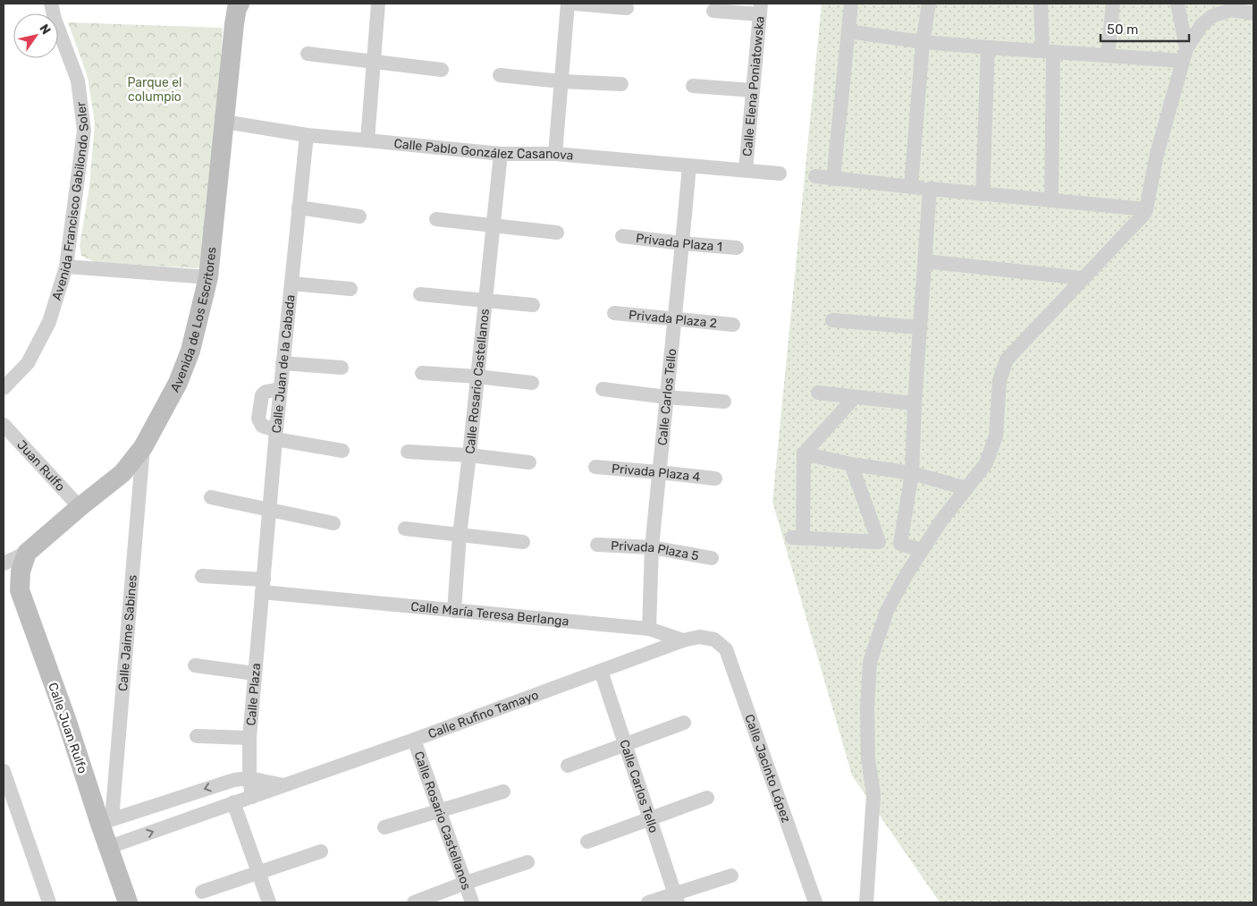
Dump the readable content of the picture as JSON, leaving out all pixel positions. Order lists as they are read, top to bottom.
{
  "streets": {
    "main road": ["Avenida de Los Escritores", "Calle Juan Rulfo"],
    "street": [
      "Calle Elena Poniatowska",
      "Calle Pablo González Casanova",
      "Avenida Francisco Gabilondo Soler",
      "Privada Plaza 1",
      "Privada Plaza 2",
      "Calle Juan de la Cabada",
      "Calle Rosario Castellanos",
      "Calle Carlos Tello",
      "Juan Rulfo",
      "Privada Plaza 4",
      "Privada Plaza 5",
      "Calle María Teresa Berlanga",
      "Calle Jaime Sabines",
      "Calle Plaza",
      "Calle Rufino Tamayo",
      "Calle Jacinto López"
    ]
  },
  "crossings": [
    ["Calle Elena Poniatowska", "Calle Pablo González Casanova"],
    ["Calle Pablo González Casanova", "Avenida de Los Escritores"],
    ["Calle Pablo González Casanova", "Calle Juan de la Cabada"],
    ["Calle Pablo González Casanova", "Calle Rosario Castellanos"],
    ["Calle Pablo González Casanova", "Calle Carlos Tello"],
    ["Privada Plaza 1", "Calle Carlos Tello"],
    ["Privada Plaza 2", "Calle Carlos Tello"],
    ["Avenida de Los Escritores", "Juan Rulfo"],
    ["Avenida de Los Escritores", "Calle Jaime Sabines"],
    ["Avenida de Los Escritores", "Calle Juan Rulfo"],
    ["Calle Juan de la Cabada", "Calle María Teresa Berlanga"],
    ["Calle Juan de la Cabada", "Calle Plaza"],
    ["Calle Rosario Castellanos", "Calle María Teresa Berlanga"],
    ["Calle Rosario Castellanos", "Calle Rufino Tamayo"],
    ["Calle Carlos Tello", "Privada Plaza 4"],
    ["Calle Carlos Tello", "Privada Plaza 5"],
    ["Calle Carlos Tello", "Calle María Teresa Berlanga"],
    ["Calle Carlos Tello", "Calle Rufino Tamayo"],
    ["Calle María Teresa Berlanga", "Calle Plaza"],
    ["Calle María Teresa Berlanga", "Calle Rufino Tamayo"],
    ["Calle María Teresa Berlanga", "Calle Jacinto López"],
    ["Calle Jaime Sabines", "Calle Juan Rulfo"],
    ["Calle Plaza", "Calle Rufino Tamayo"],
    ["Calle Rufino Tamayo", "Calle Juan Rulfo"]
  ],
  "parks": ["Parque el columpio"],
  "scale_bar": "50 m",
  "north": "top right"
}
